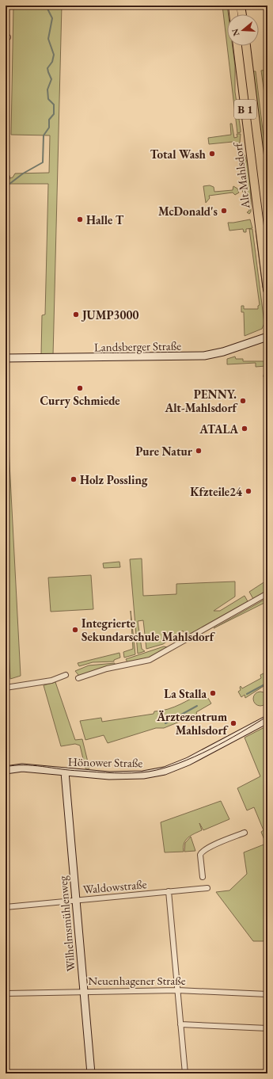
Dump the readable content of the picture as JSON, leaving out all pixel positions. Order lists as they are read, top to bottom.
{
  "streets": {
    "main road": ["B 1", "Alt-Mahlsdorf"],
    "street": [
      "Landsberger Straße",
      "Hönower Straße",
      "Waldowstraße",
      "Wilhelmsmühlenweg",
      "Neuenhagener Straße"
    ]
  },
  "crossings": [
    ["Hönower Straße", "Wilhelmsmühlenweg"],
    ["Waldowstraße", "Wilhelmsmühlenweg"],
    ["Wilhelmsmühlenweg", "Neuenhagener Straße"]
  ],
  "places": [
    "Total Wash",
    "McDonald's",
    "Halle T",
    "JUMP3000",
    "Curry Schmiede",
    "PENNY. Alt-Mahlsdorf",
    "ATALA",
    "Pure Natur",
    "Holz Possling",
    "Kfzteile24",
    "Integrierte Sekundarschule Mahlsdorf",
    "La Stalla",
    "Ärztezentrum Mahlsdorf"
  ],
  "north": "left"
}
